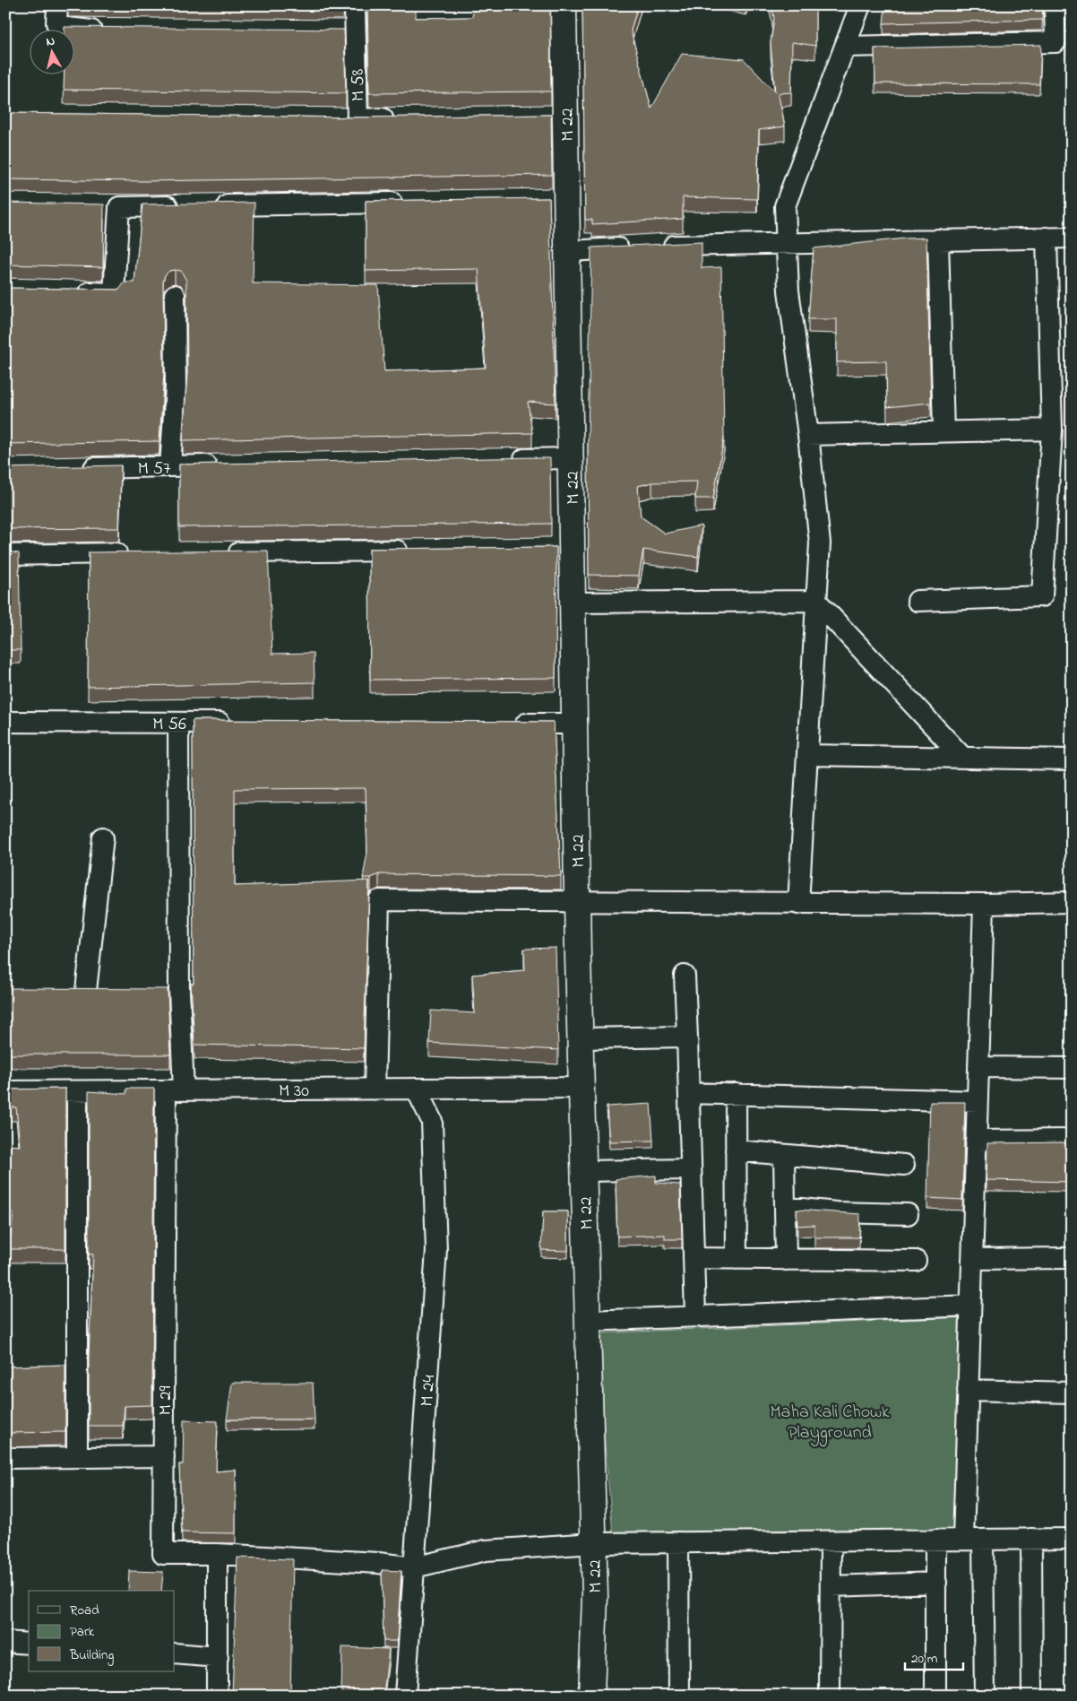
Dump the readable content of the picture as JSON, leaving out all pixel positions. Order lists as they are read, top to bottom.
{
  "streets": {
    "street": [
      "M 58",
      "M 22",
      "M 57",
      "M 56",
      "M 30",
      "M 24",
      "M 29"
    ]
  },
  "crossings": [
    ["M 22", "M 30"],
    ["M 56", "M 29"],
    ["M 30", "M 24"],
    ["M 30", "M 29"]
  ],
  "parks": ["Maha Kali Chowk Playground"],
  "legend": ["Road", "Park", "Building"],
  "scale_bar": "20 m",
  "north": "top"
}
